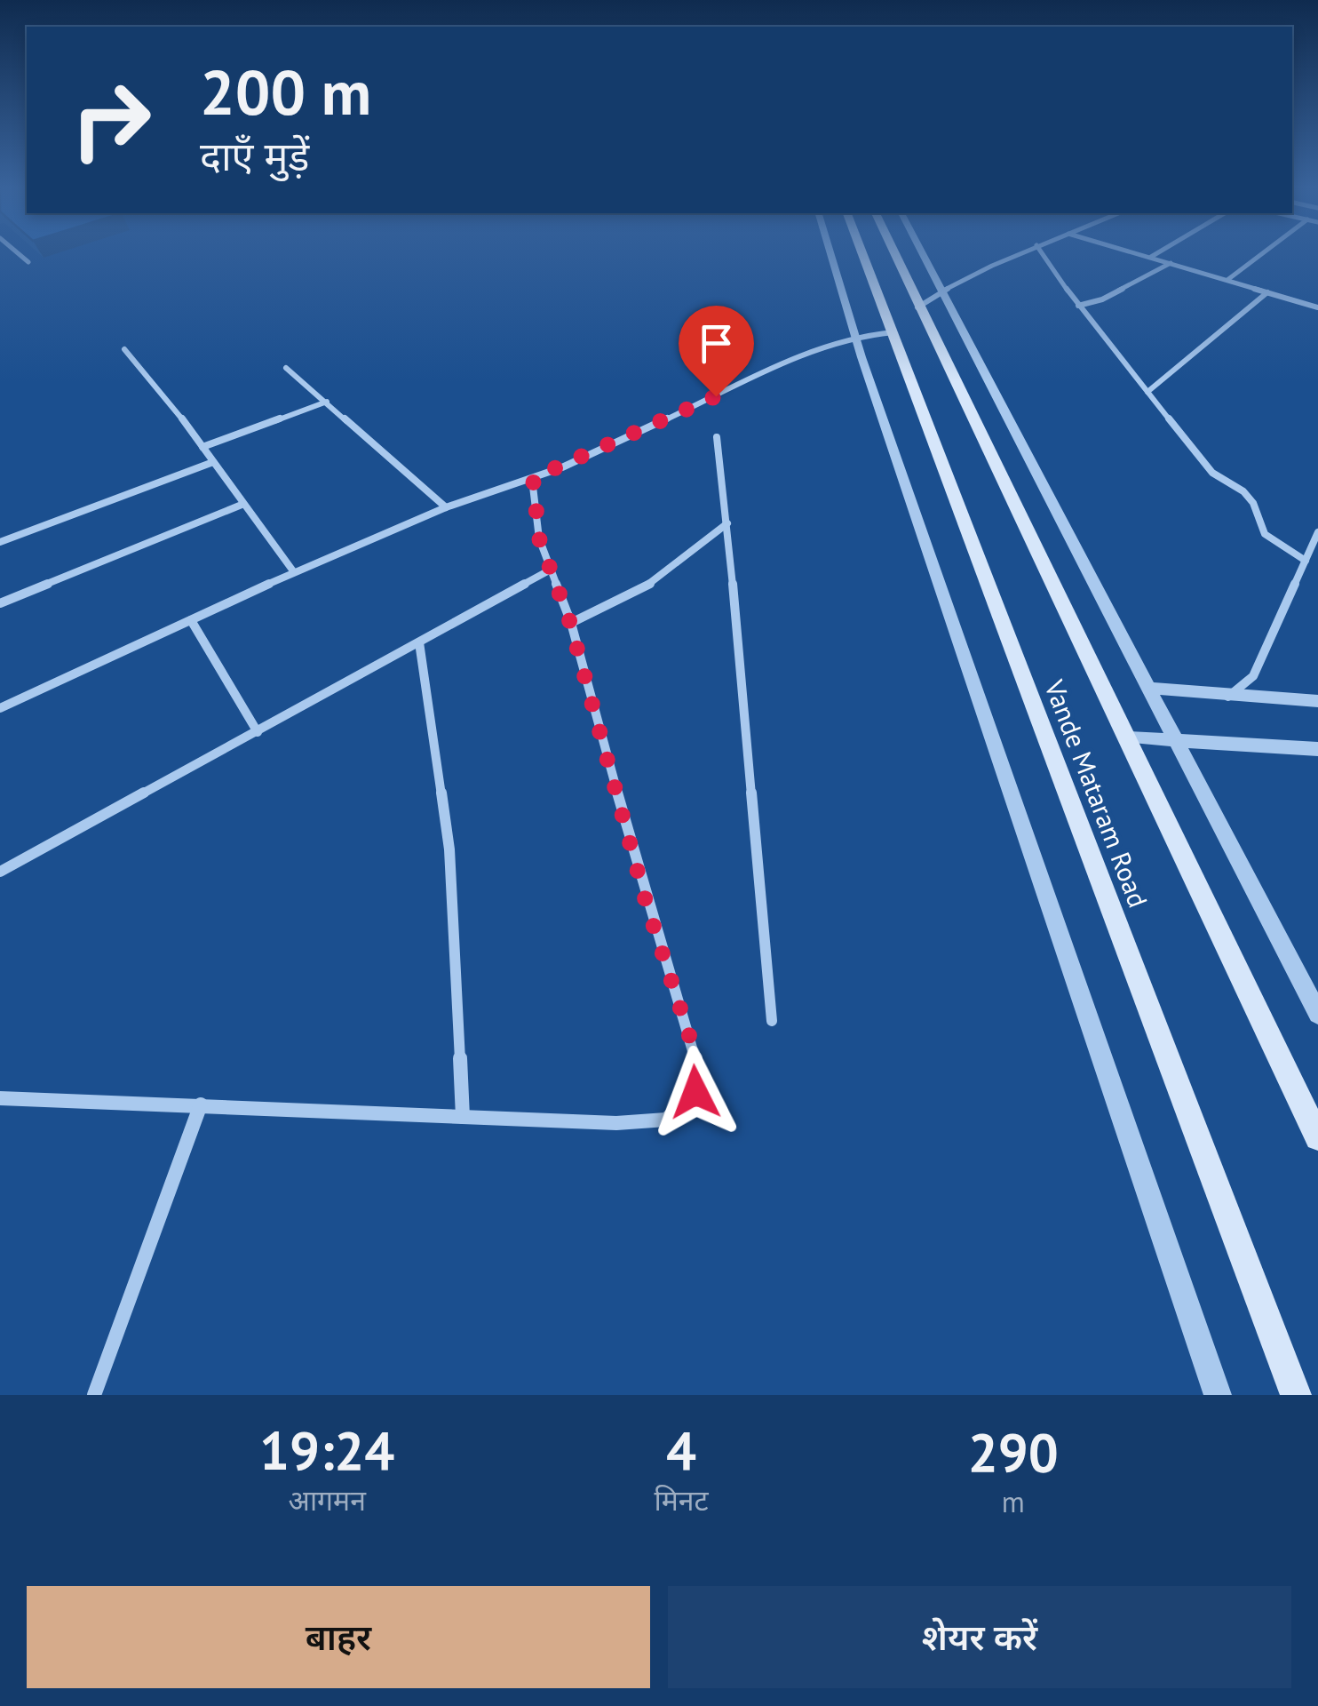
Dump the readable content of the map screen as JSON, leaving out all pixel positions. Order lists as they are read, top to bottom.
{
  "streets": {
    "main road": ["Vande Mataram Road"]
  },
  "page": {
    "turn": ["200 m", "दाएँ मुड़ें"],
    "eta": [
      "19:24",
      "आगमन",
      "4",
      "मिनट",
      "290",
      "m"
    ],
    "buttons": ["बाहर", "शेयर करें"]
  }
}
